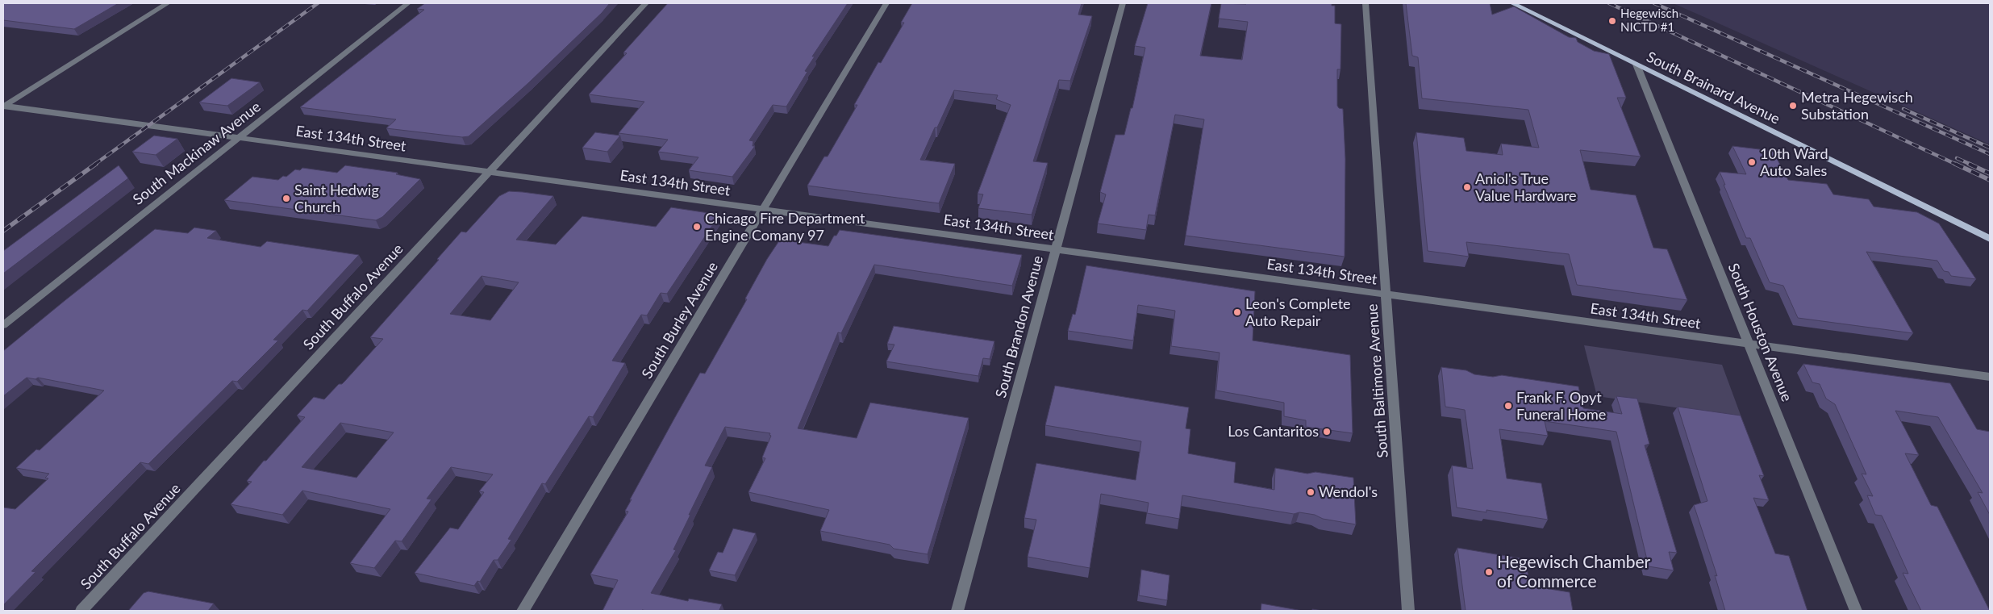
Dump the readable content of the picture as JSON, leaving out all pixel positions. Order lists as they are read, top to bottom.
{
  "streets": {
    "main road": ["South Brainard Avenue"],
    "street": [
      "East 134th Street",
      "South Mackinaw Avenue",
      "South Buffalo Avenue",
      "South Burley Avenue",
      "South Brandon Avenue",
      "South Houston Avenue",
      "South Baltimore Avenue"
    ]
  },
  "crossings": [
    ["South Brainard Avenue", "South Houston Avenue"],
    ["East 134th Street", "South Mackinaw Avenue"],
    ["East 134th Street", "South Buffalo Avenue"],
    ["East 134th Street", "South Burley Avenue"],
    ["East 134th Street", "South Brandon Avenue"],
    ["East 134th Street", "South Houston Avenue"],
    ["East 134th Street", "South Baltimore Avenue"]
  ],
  "places": [
    "Hegewisch NICTD #1",
    "Metra Hegewisch Substation",
    "10th Ward Auto Sales",
    "Aniol's True Value Hardware",
    "Saint Hedwig Church",
    "Chicago Fire Department Engine Comany 97",
    "Leon's Complete Auto Repair",
    "Frank F. Opyt Funeral Home",
    "Los Cantaritos",
    "Wendol's",
    "Hegewisch Chamber of Commerce"
  ]
}
